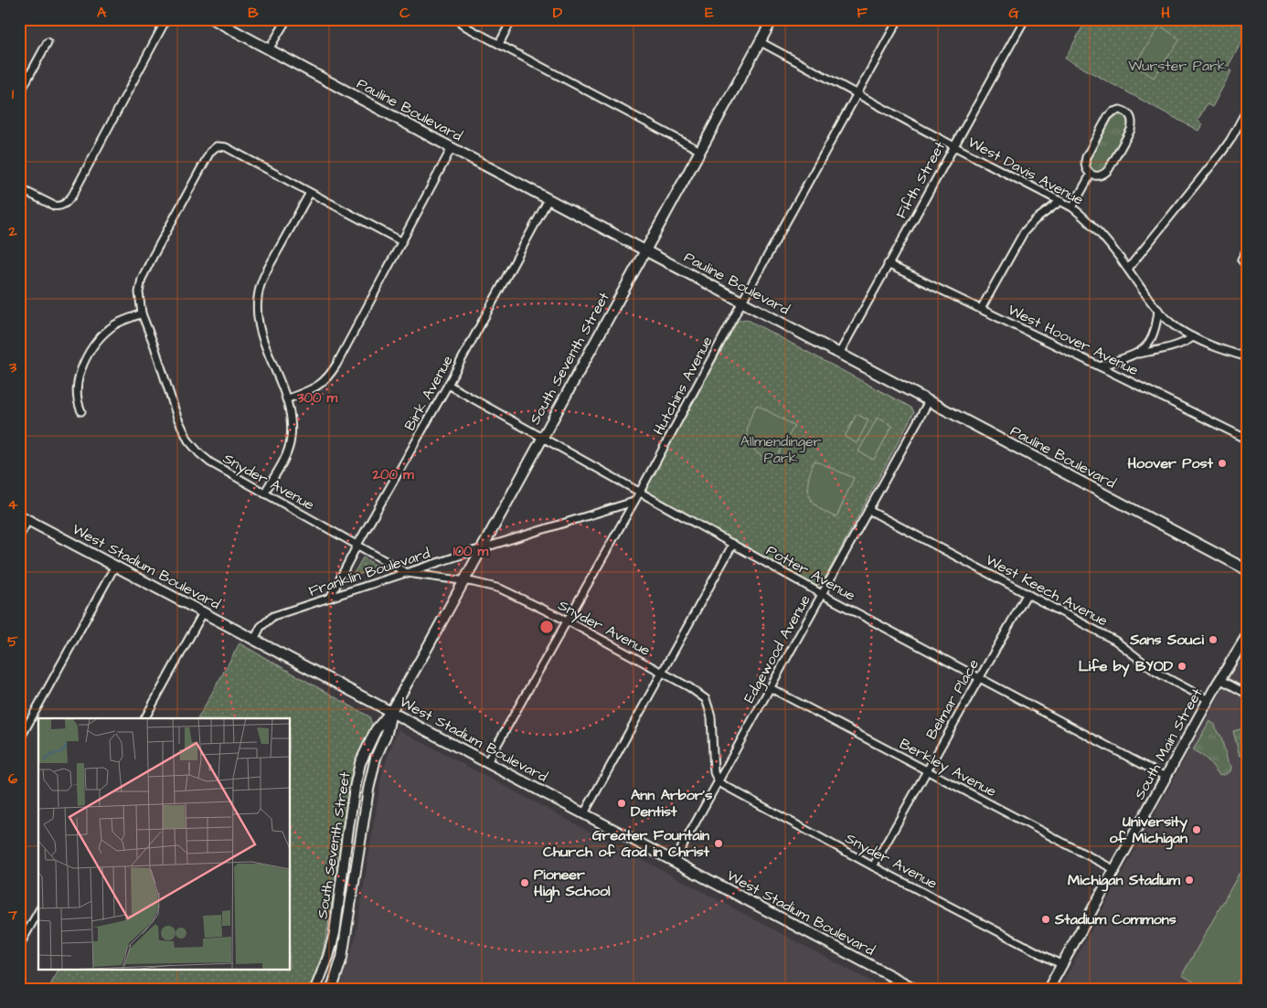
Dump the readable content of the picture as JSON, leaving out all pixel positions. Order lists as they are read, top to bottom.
{
  "streets": {
    "street": [
      "Pauline Boulevard",
      "West Davis Avenue",
      "Fifth Street",
      "West Hoover Avenue",
      "South Seventh Street",
      "Hutchins Avenue",
      "Birk Avenue",
      "Snyder Avenue",
      "West Stadium Boulevard",
      "Franklin Boulevard",
      "Potter Avenue",
      "West Keech Avenue",
      "Edgewood Avenue",
      "Belmar Place",
      "South Main Street",
      "Berkley Avenue"
    ]
  },
  "crossings": [
    ["Pauline Boulevard", "Fifth Street"],
    ["Pauline Boulevard", "South Seventh Street"],
    ["Pauline Boulevard", "Hutchins Avenue"],
    ["Pauline Boulevard", "Birk Avenue"],
    ["Pauline Boulevard", "Edgewood Avenue"],
    ["West Davis Avenue", "Fifth Street"],
    ["West Davis Avenue", "South Seventh Street"],
    ["West Davis Avenue", "Hutchins Avenue"],
    ["Fifth Street", "West Hoover Avenue"],
    ["South Seventh Street", "Snyder Avenue"],
    ["South Seventh Street", "West Stadium Boulevard"],
    ["South Seventh Street", "Franklin Boulevard"],
    ["South Seventh Street", "Potter Avenue"],
    ["Hutchins Avenue", "Snyder Avenue"],
    ["Hutchins Avenue", "West Stadium Boulevard"],
    ["Hutchins Avenue", "Franklin Boulevard"],
    ["Hutchins Avenue", "Potter Avenue"],
    ["Birk Avenue", "Snyder Avenue"],
    ["Birk Avenue", "Franklin Boulevard"],
    ["Birk Avenue", "Potter Avenue"],
    ["Snyder Avenue", "Franklin Boulevard"],
    ["Snyder Avenue", "Edgewood Avenue"],
    ["Snyder Avenue", "Belmar Place"],
    ["Snyder Avenue", "South Main Street"],
    ["West Stadium Boulevard", "Franklin Boulevard"],
    ["West Stadium Boulevard", "Edgewood Avenue"],
    ["Potter Avenue", "Edgewood Avenue"],
    ["Potter Avenue", "Belmar Place"],
    ["Potter Avenue", "South Main Street"],
    ["West Keech Avenue", "Edgewood Avenue"],
    ["West Keech Avenue", "Belmar Place"],
    ["West Keech Avenue", "South Main Street"],
    ["Edgewood Avenue", "Berkley Avenue"],
    ["Belmar Place", "Berkley Avenue"],
    ["South Main Street", "Berkley Avenue"]
  ],
  "parks": ["Wurster Park", "Allmendinger Park"],
  "places": [
    "Hoover Post",
    "Sans Souci",
    "Life by BYOD",
    "Ann Arbor's Dentist",
    "University of Michigan",
    "Greater Fountain Church of God in Christ",
    "Michigan Stadium",
    "Pioneer High School",
    "Stadium Commons"
  ],
  "grid": {
    "columns": [
      "A",
      "B",
      "C",
      "D",
      "E",
      "F",
      "G",
      "H"
    ],
    "rows": [
      "1",
      "2",
      "3",
      "4",
      "5",
      "6",
      "7"
    ]
  },
  "rings": ["300 m", "200 m", "100 m"]
}
